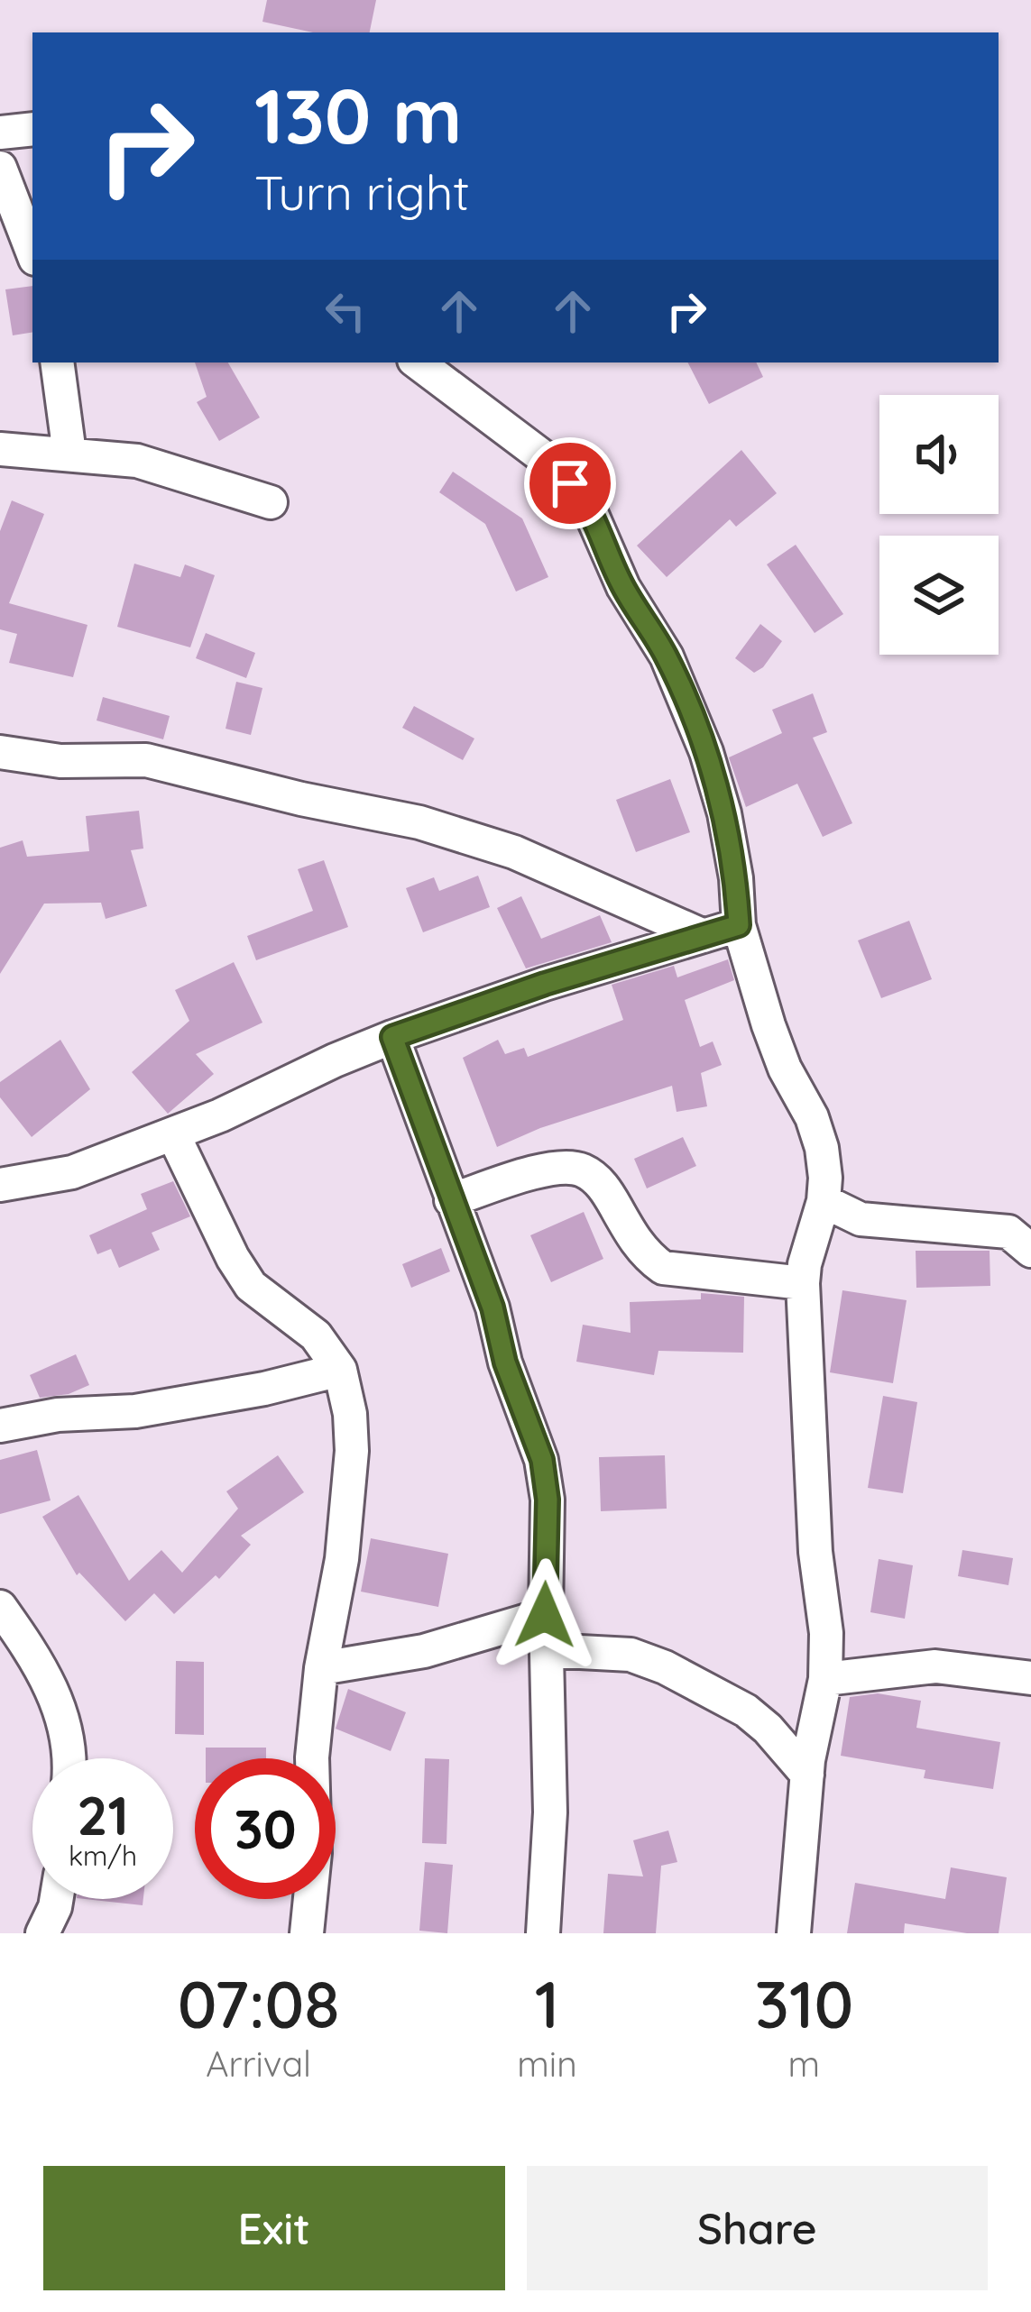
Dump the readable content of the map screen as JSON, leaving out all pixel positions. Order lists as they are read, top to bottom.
{
  "page": {
    "turn": ["130 m", "Turn right"],
    "speed": "21 km/h",
    "limit": "30",
    "eta": [
      "07:08",
      "Arrival",
      "1",
      "min",
      "310",
      "m"
    ],
    "buttons": ["Exit", "Share"]
  }
}
